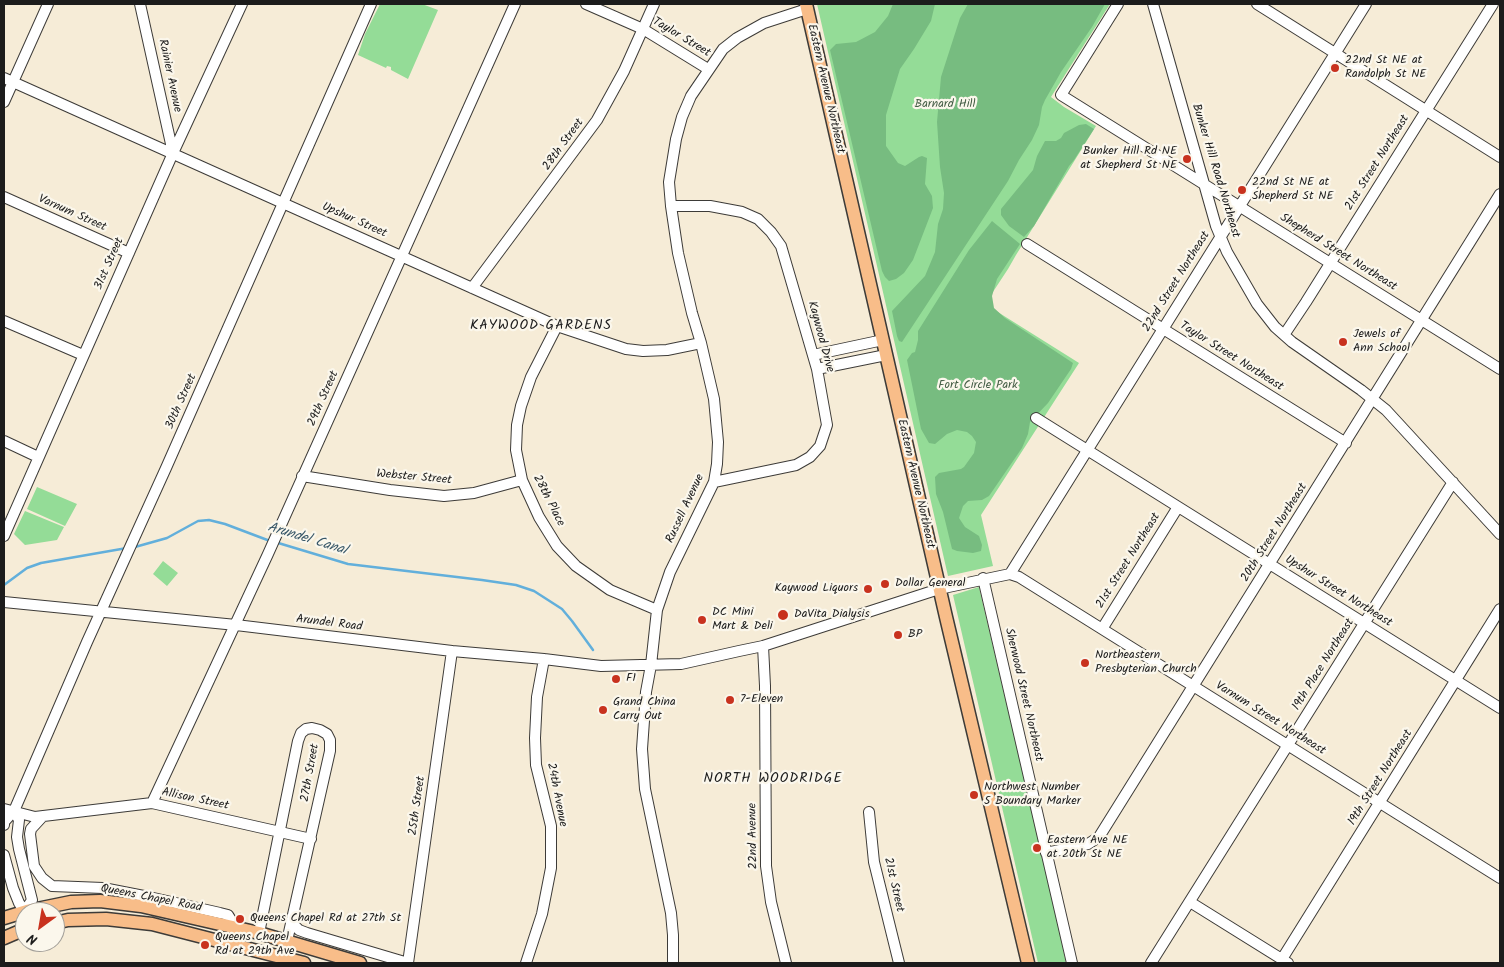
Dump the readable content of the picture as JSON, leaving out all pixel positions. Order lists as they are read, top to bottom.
{
  "streets": {
    "main road": ["Eastern Avenue Northeast", "Queens Chapel Road"],
    "street": [
      "Taylor Street",
      "Rainier Avenue",
      "28th Street",
      "21st Street Northeast",
      "Bunker Hill Road Northeast",
      "Varnum Street",
      "Upshur Street",
      "Shepherd Street Northeast",
      "31st Street",
      "22nd Street Northeast",
      "Kaywood Drive",
      "Taylor Street Northeast",
      "29th Street",
      "30th Street",
      "Webster Street",
      "28th Place",
      "Russell Avenue",
      "20th Street Northeast",
      "Upshur Street Northeast",
      "Arundel Road",
      "19th Place Northeast",
      "Sherwood Street Northeast",
      "Varnum Street Northeast",
      "27th Street",
      "19th Street Northeast",
      "24th Avenue",
      "Allison Street",
      "25th Street",
      "22nd Avenue",
      "21st Street"
    ]
  },
  "crossings": [
    ["Taylor Street", "28th Street"],
    ["Taylor Street", "Russell Avenue"],
    ["Rainier Avenue", "Upshur Street"],
    ["Rainier Avenue", "31st Street"],
    ["Eastern Avenue Northeast", "Russell Avenue"],
    ["28th Street", "Upshur Street"],
    ["21st Street Northeast", "Bunker Hill Road Northeast"],
    ["21st Street Northeast", "Shepherd Street Northeast"],
    ["21st Street Northeast", "Upshur Street Northeast"],
    ["21st Street Northeast", "Varnum Street Northeast"],
    ["Bunker Hill Road Northeast", "Shepherd Street Northeast"],
    ["Bunker Hill Road Northeast", "22nd Street Northeast"],
    ["Bunker Hill Road Northeast", "20th Street Northeast"],
    ["Bunker Hill Road Northeast", "19th Place Northeast"],
    ["Varnum Street", "31st Street"],
    ["Upshur Street", "31st Street"],
    ["Upshur Street", "29th Street"],
    ["Upshur Street", "30th Street"],
    ["Upshur Street", "28th Place"],
    ["Upshur Street", "Russell Avenue"],
    ["Shepherd Street Northeast", "22nd Street Northeast"],
    ["Shepherd Street Northeast", "20th Street Northeast"],
    ["22nd Street Northeast", "Taylor Street Northeast"],
    ["22nd Street Northeast", "Upshur Street Northeast"],
    ["22nd Street Northeast", "Varnum Street Northeast"],
    ["Kaywood Drive", "Russell Avenue"],
    ["Taylor Street Northeast", "20th Street Northeast"],
    ["29th Street", "Webster Street"],
    ["29th Street", "Arundel Road"],
    ["29th Street", "Allison Street"],
    ["30th Street", "Arundel Road"],
    ["30th Street", "Allison Street"],
    ["Webster Street", "28th Place"],
    ["28th Place", "Russell Avenue"],
    ["Russell Avenue", "Arundel Road"],
    ["20th Street Northeast", "Upshur Street Northeast"],
    ["20th Street Northeast", "Sherwood Street Northeast"],
    ["20th Street Northeast", "Varnum Street Northeast"],
    ["Upshur Street Northeast", "19th Place Northeast"],
    ["Upshur Street Northeast", "19th Street Northeast"],
    ["Arundel Road", "24th Avenue"],
    ["Arundel Road", "25th Street"],
    ["19th Place Northeast", "Varnum Street Northeast"],
    ["Varnum Street Northeast", "19th Street Northeast"],
    ["27th Street", "Allison Street"],
    ["27th Street", "Queens Chapel Road"],
    ["Allison Street", "Queens Chapel Road"]
  ],
  "districts": ["KAYWOOD GARDENS", "NORTH WOODRIDGE"],
  "water": ["Arundel Canal"],
  "parks": ["Barnard Hill", "Fort Circle Park"],
  "places": [
    "22nd St NE at Randolph St NE",
    "Bunker Hill Rd NE at Shepherd St NE",
    "22nd St NE at Shepherd St NE",
    "Jewels of Ann School",
    "Dollar General",
    "Kaywood Liquors",
    "DaVita Dialysis",
    "DC Mini Mart & Deli",
    "BP",
    "Northeastern Presbyterian Church",
    "F1",
    "7-Eleven",
    "Grand China Carry Out",
    "Northwest Number 5 Boundary Marker",
    "Eastern Ave NE at 20th St NE",
    "Queens Chapel Rd at 27th St",
    "Queens Chapel Rd at 29th Ave"
  ],
  "north": "bottom left"
}
